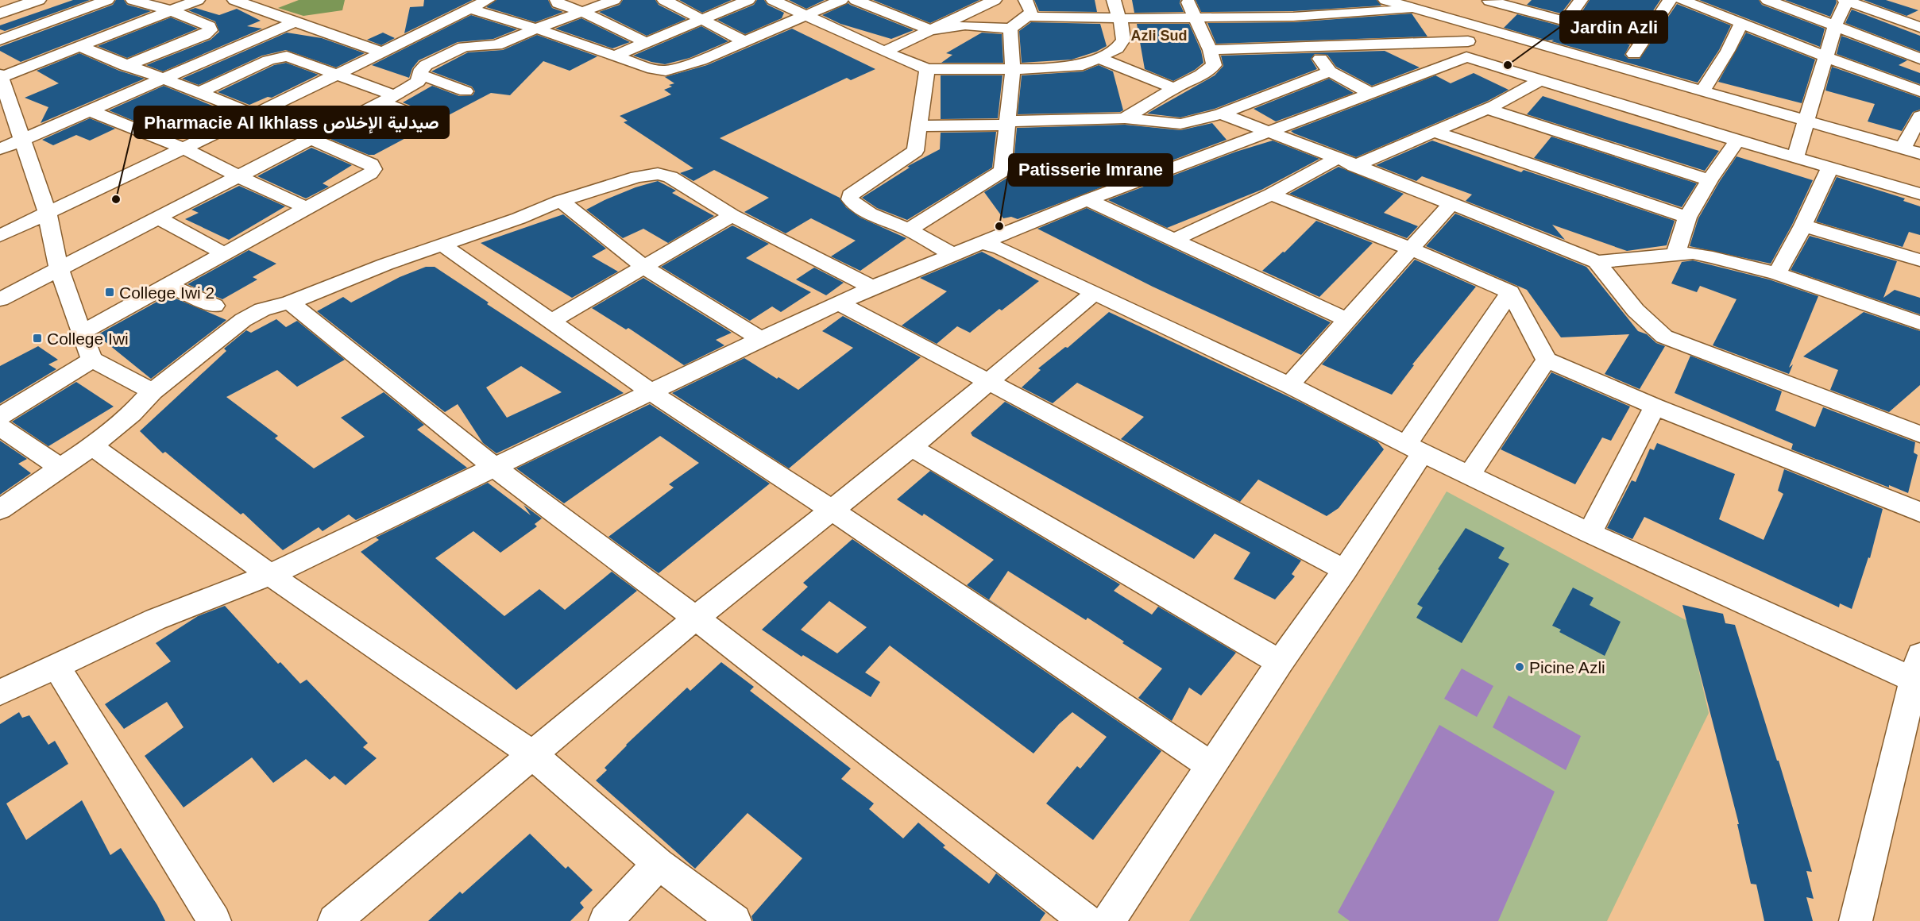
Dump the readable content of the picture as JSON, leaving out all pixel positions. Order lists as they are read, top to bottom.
{
  "districts": ["Azli Sud"],
  "places": {
    "other": [
      "Jardin Azli",
      "Pharmacie Al Ikhlass صيدلية الإخلاص",
      "Patisserie Imrane",
      "Picine Azli"
    ],
    "transit": ["College Iwi 2", "College Iwi"]
  }
}
